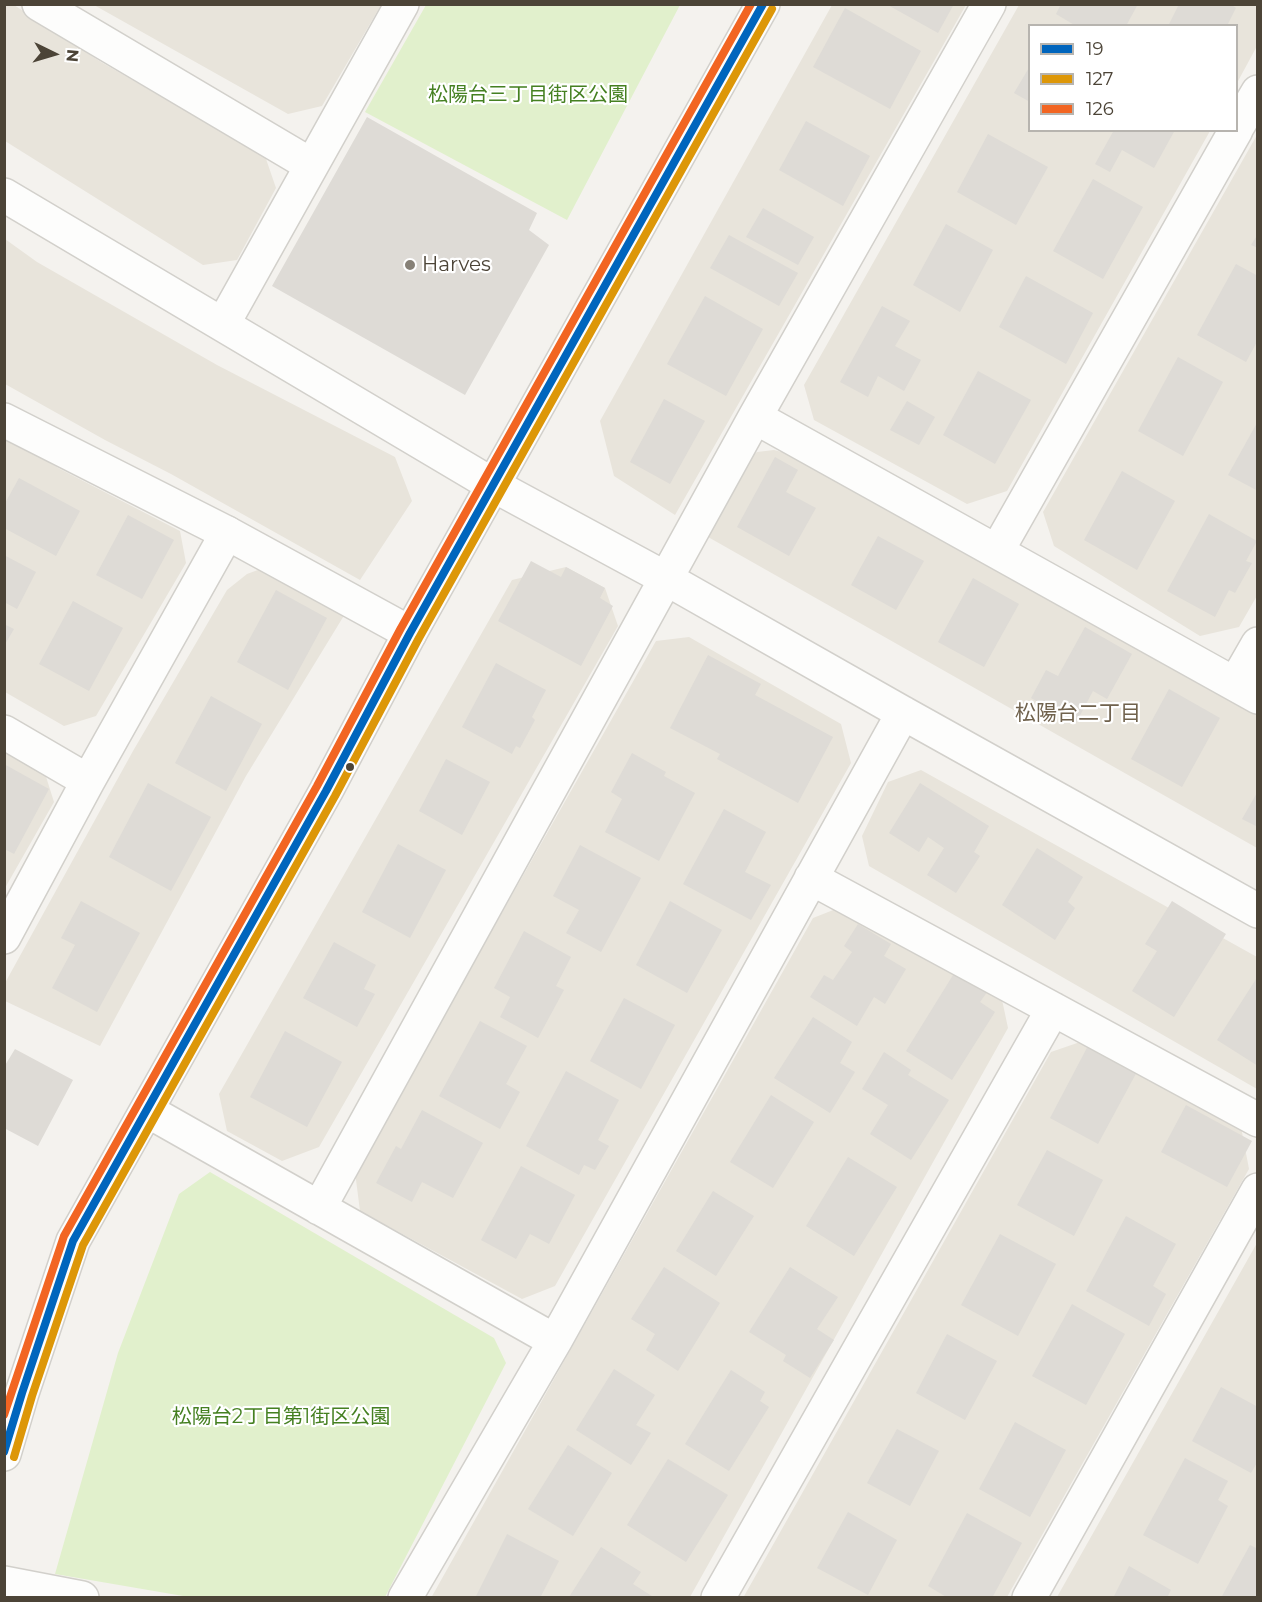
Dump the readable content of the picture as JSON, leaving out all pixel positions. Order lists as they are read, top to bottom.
{
  "districts": ["松陽台二丁目"],
  "parks": ["松陽台三丁目街区公園", "松陽台2丁目第1街区公園"],
  "places": ["Harves"],
  "lines": ["transit line 19", "transit line 126", "transit line 127"],
  "legend": ["19", "127", "126"],
  "north": "right"
}
